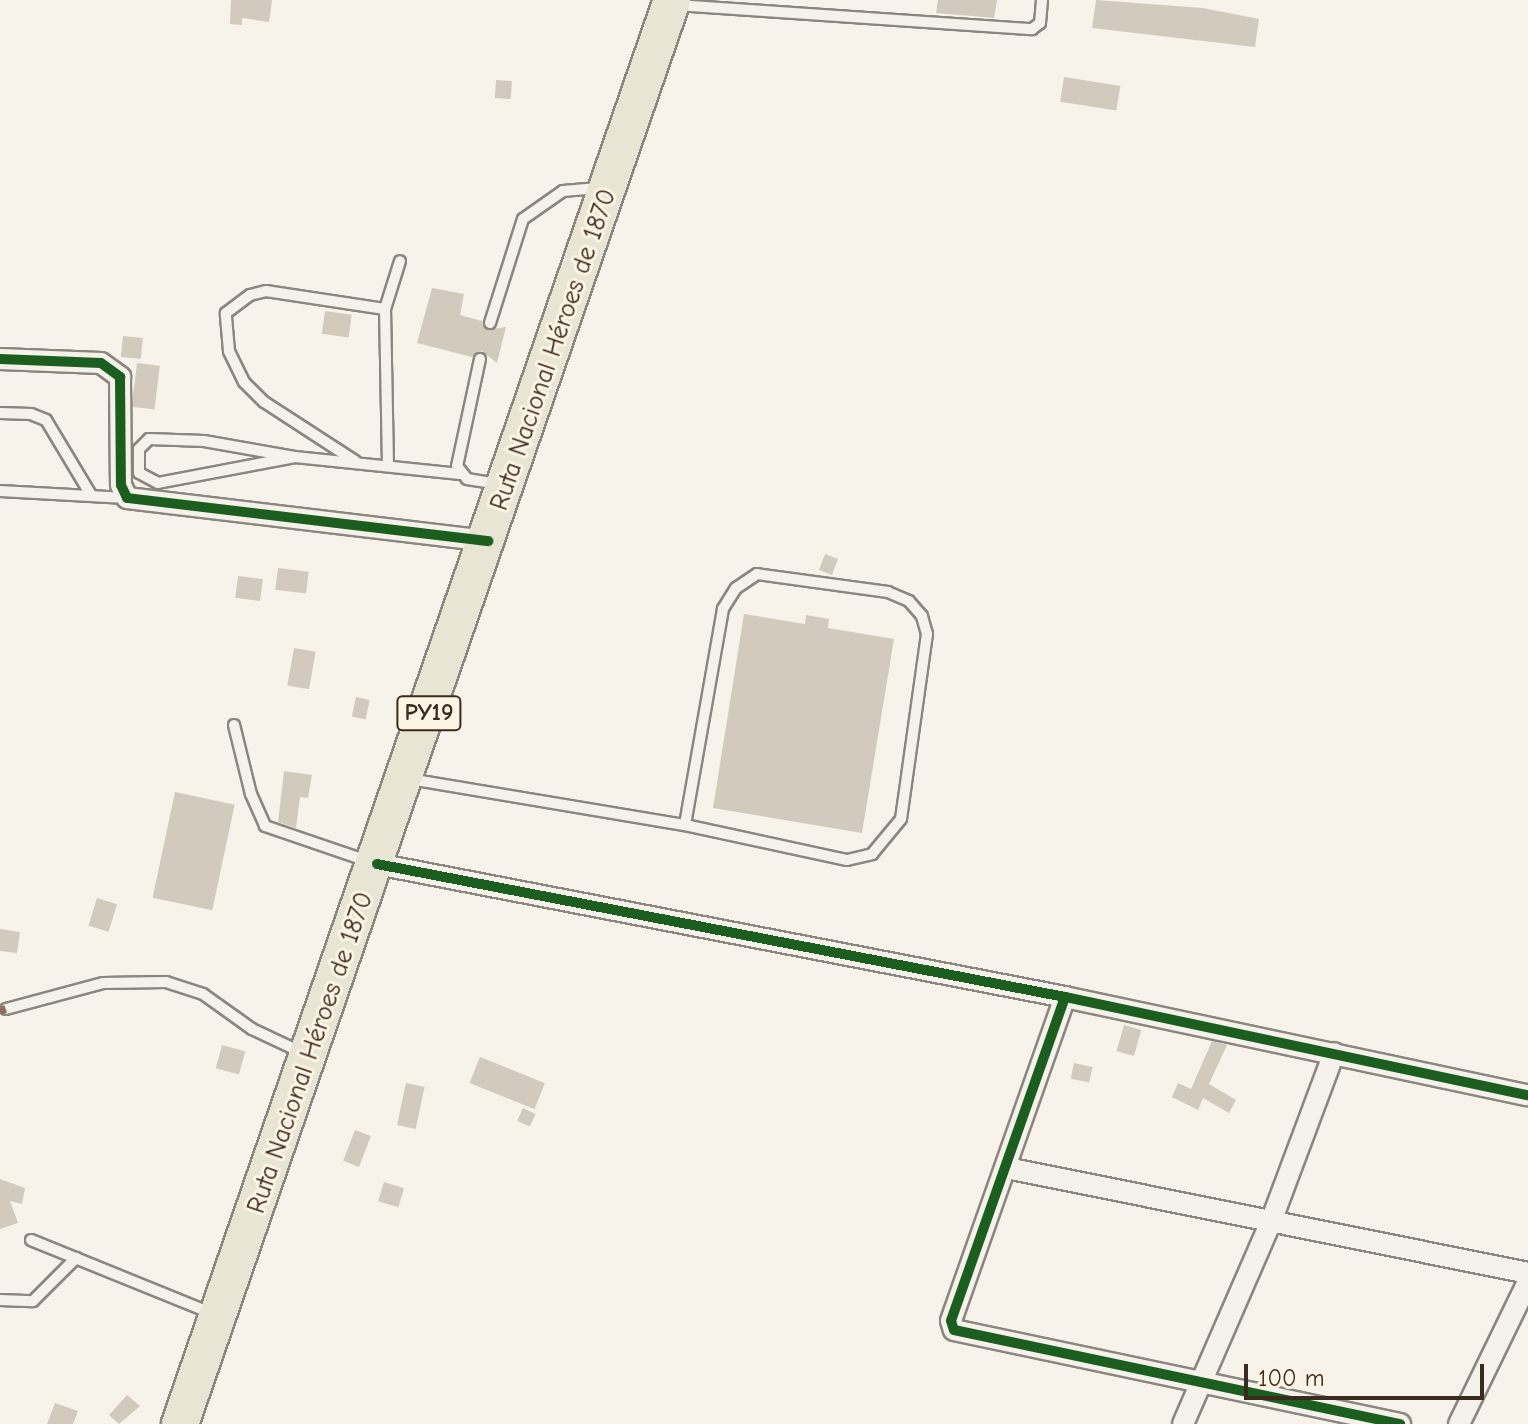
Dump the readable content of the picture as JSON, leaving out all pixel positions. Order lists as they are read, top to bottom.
{
  "streets": {
    "highway": ["Ruta Nacional Héroes de 1870", "PY19"]
  },
  "scale_bar": "100 m"
}
